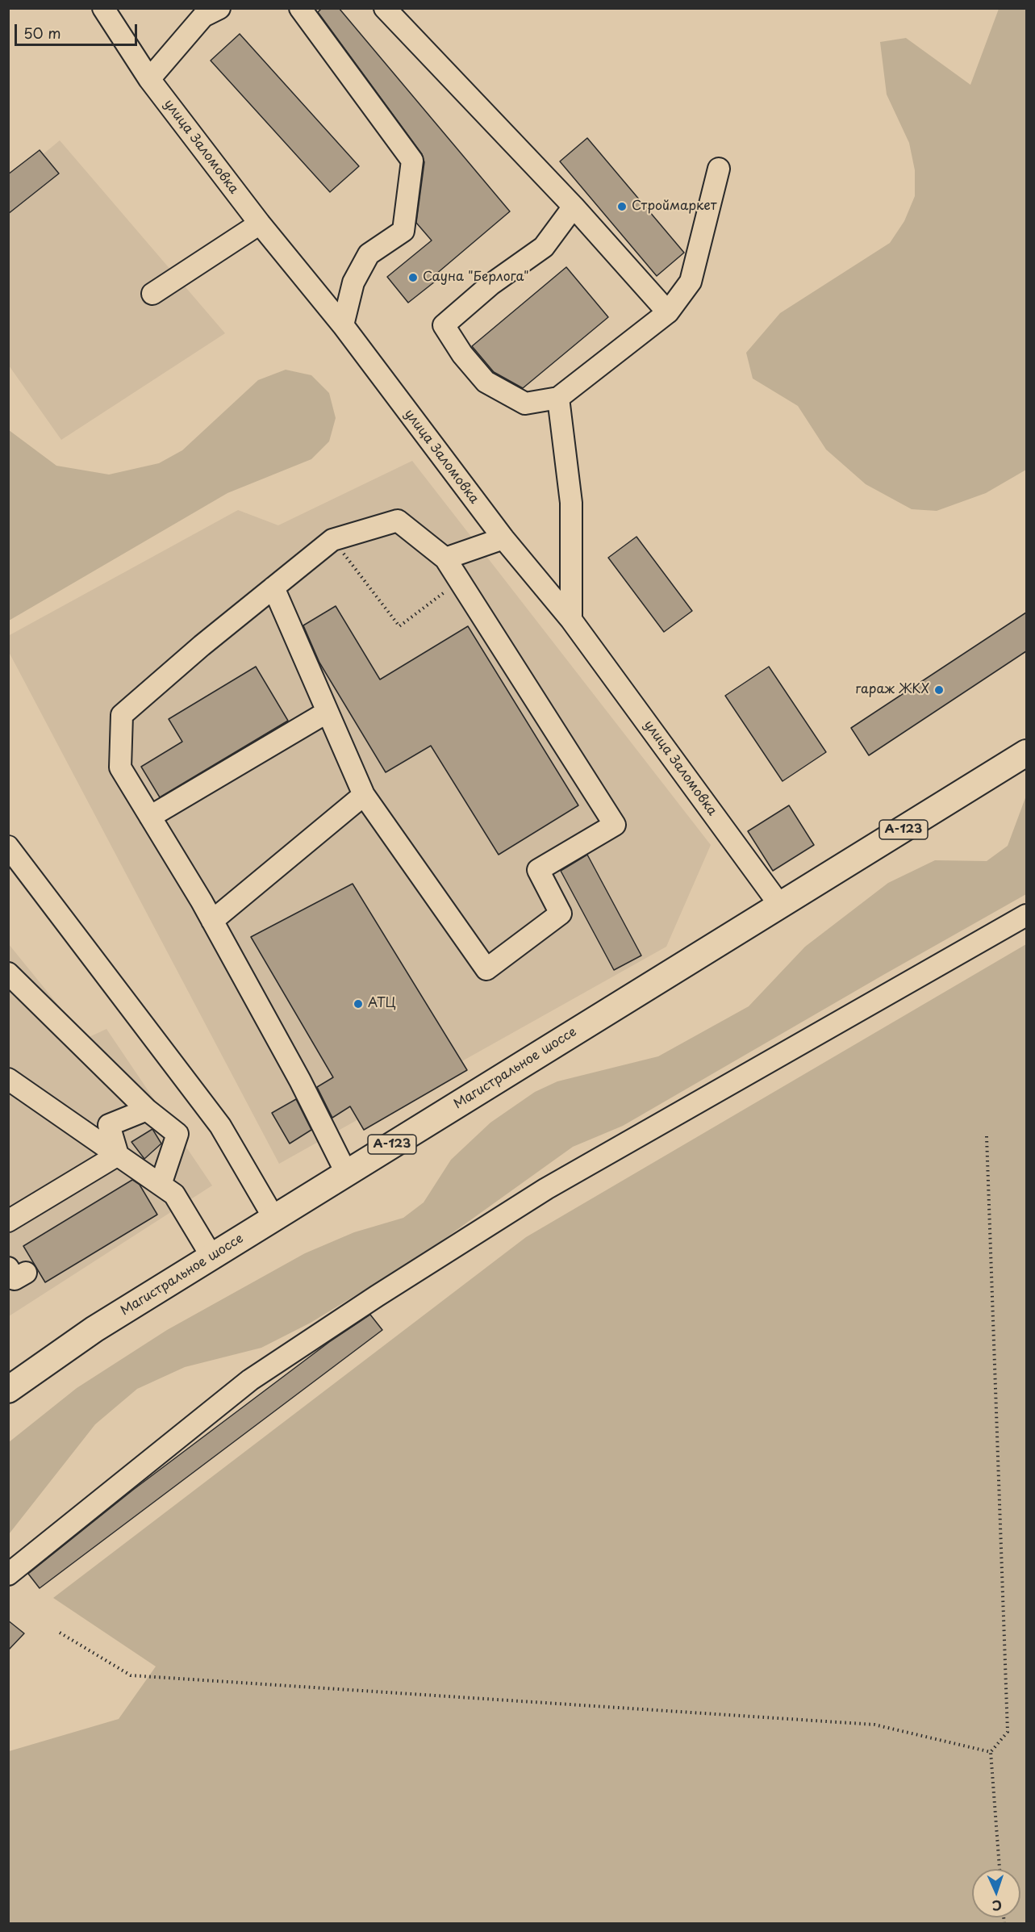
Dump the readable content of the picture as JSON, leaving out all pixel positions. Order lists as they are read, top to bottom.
{
  "streets": {
    "main road": ["А-123", "Магистральное шоссе"],
    "street": ["улица Заломовка"]
  },
  "crossings": [
    ["улица Заломовка", "Магистральное шоссе"]
  ],
  "places": [
    "Строймаркет",
    "Сауна \"Берлога\"",
    "гараж ЖКХ",
    "АТЦ"
  ],
  "scale_bar": "50 m",
  "north": "bottom"
}
